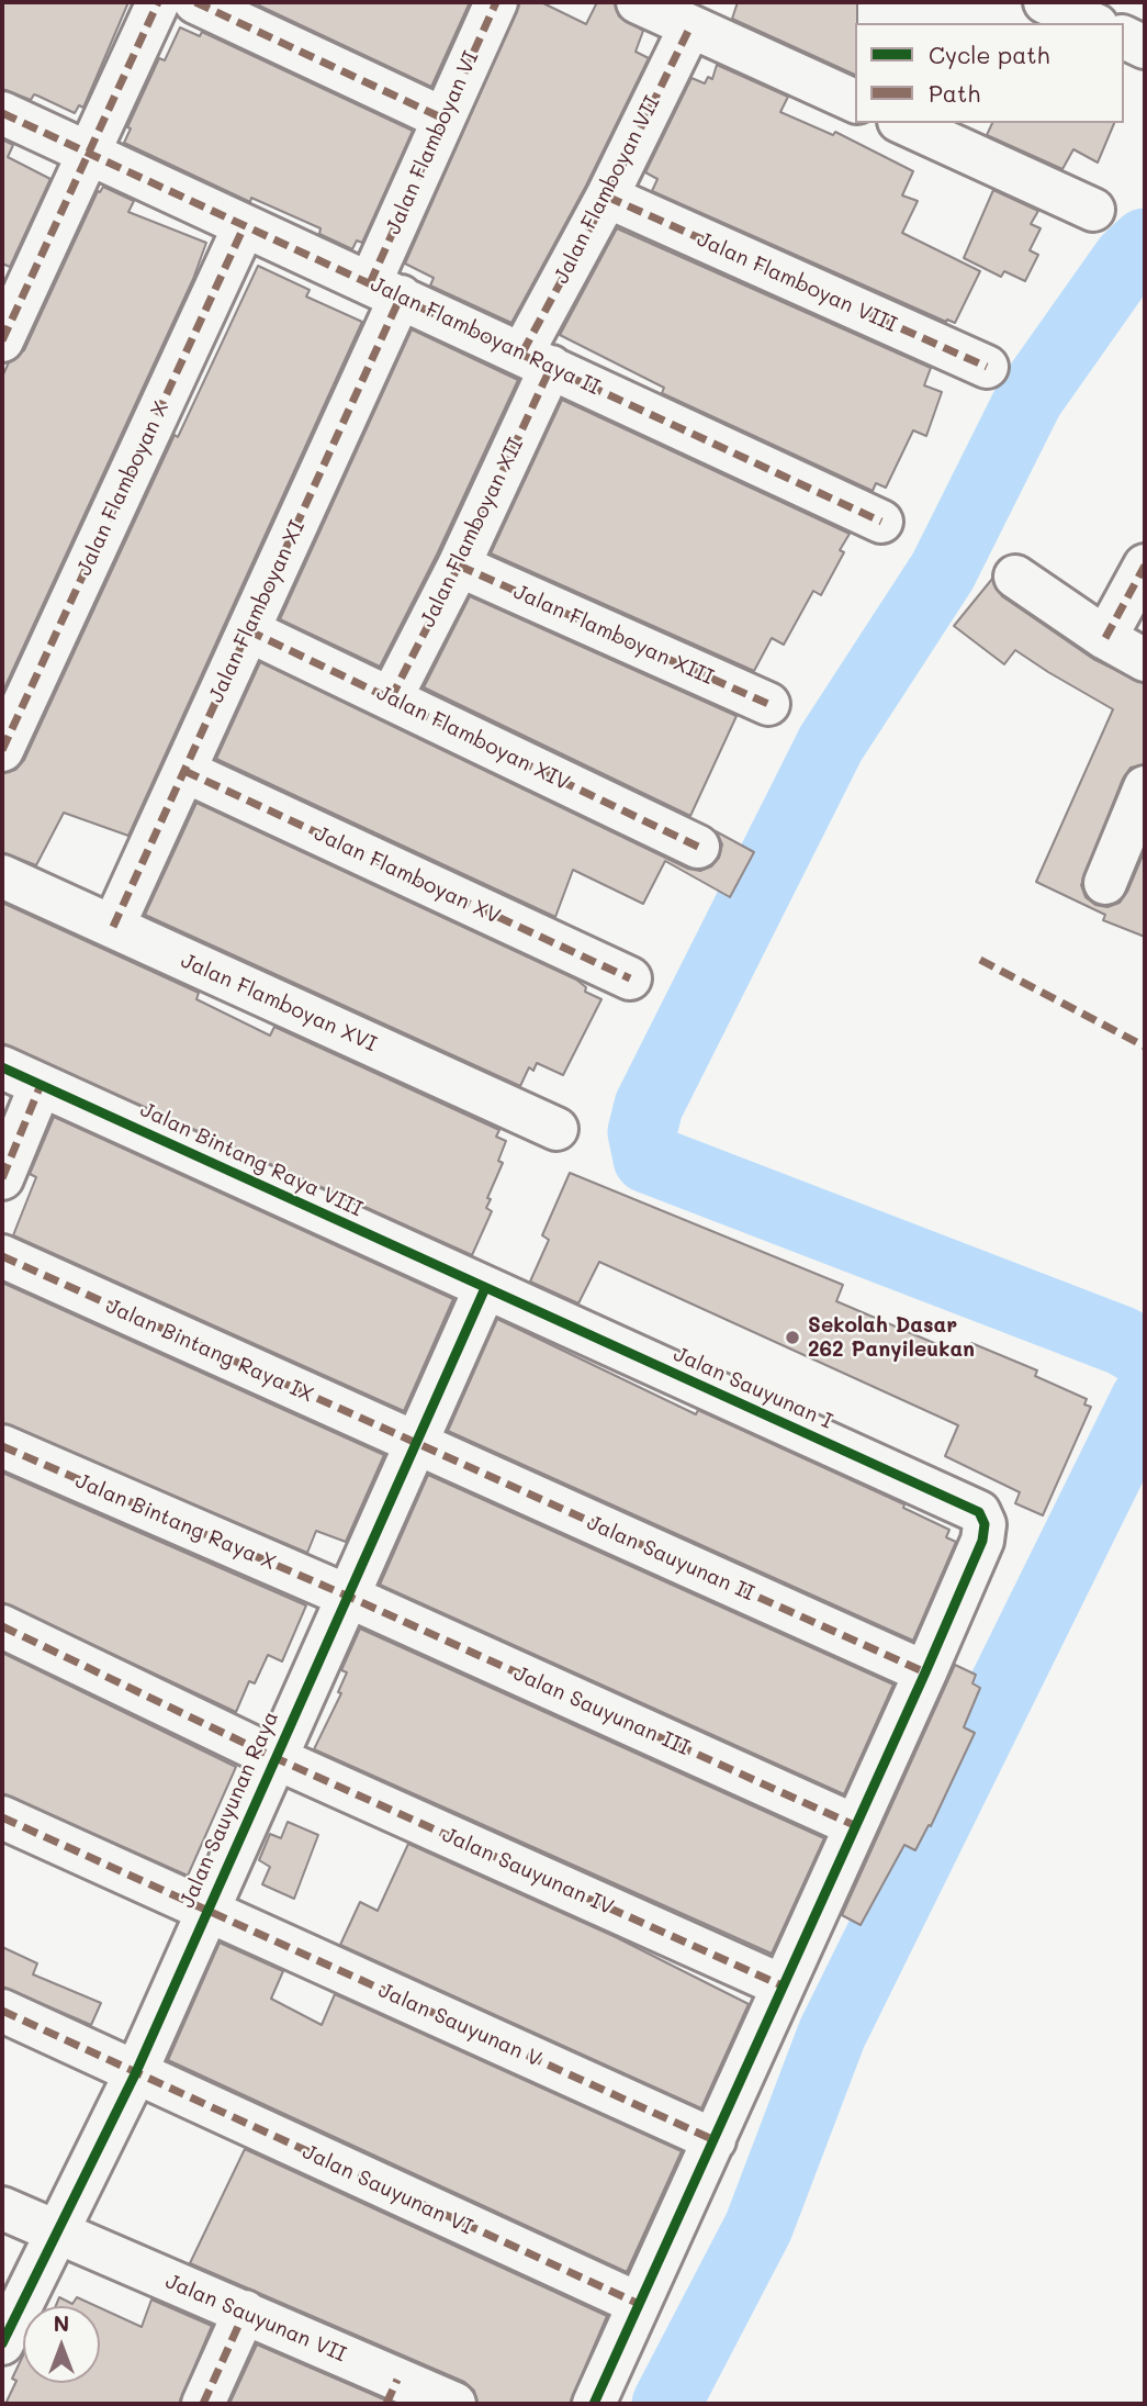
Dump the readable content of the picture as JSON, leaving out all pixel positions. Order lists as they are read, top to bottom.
{
  "streets": {
    "street": [
      "Jalan Flamboyan VI",
      "Jalan Flamboyan VII",
      "Jalan Flamboyan VIII",
      "Jalan Flamboyan Raya II",
      "Jalan Flamboyan X",
      "Jalan Flamboyan XII",
      "Jalan Flamboyan XI",
      "Jalan Flamboyan XIII",
      "Jalan Flamboyan XIV",
      "Jalan Flamboyan XV",
      "Jalan Flamboyan XVI",
      "Jalan Bintang Raya VIII",
      "Jalan Bintang Raya IX",
      "Jalan Sauyunan I",
      "Jalan Bintang Raya X",
      "Jalan Sauyunan II",
      "Jalan Sauyunan III",
      "Jalan Sauyunan Raya",
      "Jalan Sauyunan IV",
      "Jalan Sauyunan V",
      "Jalan Sauyunan VI",
      "Jalan Sauyunan VII"
    ]
  },
  "crossings": [
    ["Jalan Flamboyan VI", "Jalan Flamboyan Raya II"],
    ["Jalan Flamboyan VI", "Jalan Flamboyan XI"],
    ["Jalan Flamboyan VII", "Jalan Flamboyan VIII"],
    ["Jalan Flamboyan VII", "Jalan Flamboyan Raya II"],
    ["Jalan Flamboyan VII", "Jalan Flamboyan XII"],
    ["Jalan Flamboyan Raya II", "Jalan Flamboyan X"],
    ["Jalan Flamboyan Raya II", "Jalan Flamboyan XII"],
    ["Jalan Flamboyan Raya II", "Jalan Flamboyan XI"],
    ["Jalan Flamboyan XII", "Jalan Flamboyan XIII"],
    ["Jalan Flamboyan XII", "Jalan Flamboyan XIV"],
    ["Jalan Flamboyan XI", "Jalan Flamboyan XIV"],
    ["Jalan Flamboyan XI", "Jalan Flamboyan XV"],
    ["Jalan Flamboyan XI", "Jalan Flamboyan XVI"],
    ["Jalan Bintang Raya VIII", "Jalan Sauyunan I"],
    ["Jalan Bintang Raya VIII", "Jalan Sauyunan Raya"],
    ["Jalan Bintang Raya IX", "Jalan Sauyunan II"],
    ["Jalan Bintang Raya IX", "Jalan Sauyunan Raya"],
    ["Jalan Sauyunan I", "Jalan Sauyunan II"],
    ["Jalan Sauyunan I", "Jalan Sauyunan Raya"],
    ["Jalan Bintang Raya X", "Jalan Sauyunan III"],
    ["Jalan Bintang Raya X", "Jalan Sauyunan Raya"],
    ["Jalan Sauyunan II", "Jalan Sauyunan Raya"],
    ["Jalan Sauyunan III", "Jalan Sauyunan Raya"],
    ["Jalan Sauyunan Raya", "Jalan Sauyunan IV"],
    ["Jalan Sauyunan Raya", "Jalan Sauyunan V"],
    ["Jalan Sauyunan Raya", "Jalan Sauyunan VI"],
    ["Jalan Sauyunan Raya", "Jalan Sauyunan VII"]
  ],
  "places": ["Sekolah Dasar 262 Panyileukan"],
  "legend": ["Cycle path", "Path"],
  "north": "top"
}
